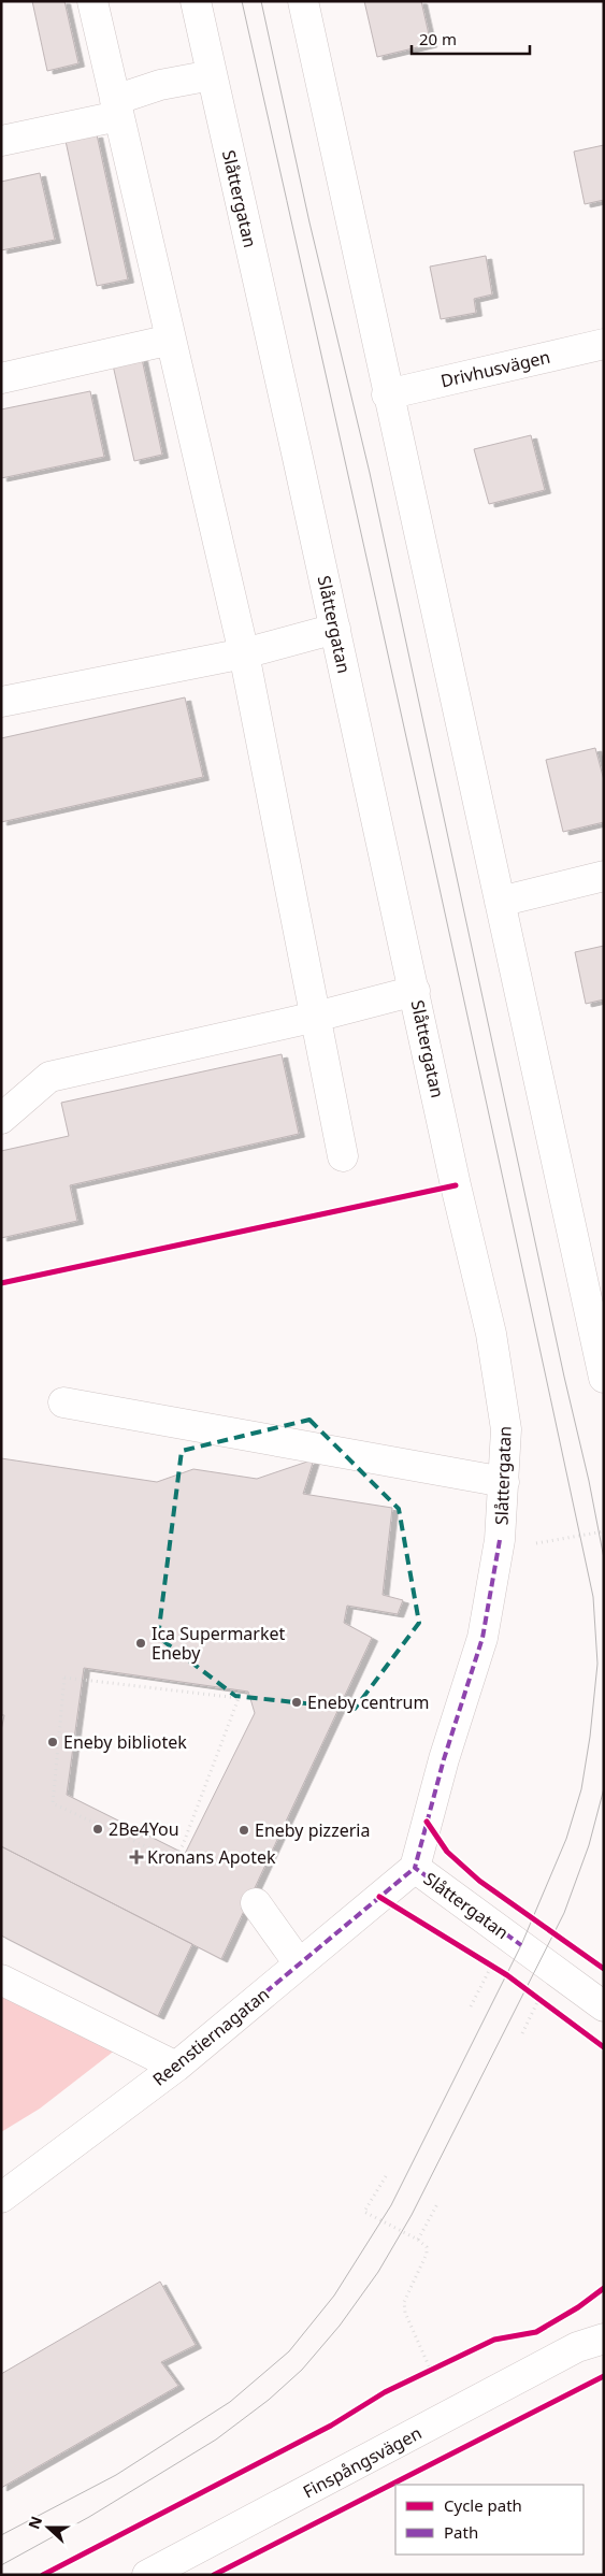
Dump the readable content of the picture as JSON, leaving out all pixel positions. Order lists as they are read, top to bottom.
{
  "streets": {
    "street": [
      "Slåttergatan",
      "Drivhusvägen",
      "Reenstiernagatan",
      "Finspångsvägen"
    ]
  },
  "crossings": [
    ["Slåttergatan", "Reenstiernagatan"]
  ],
  "places": {
    "other": [
      "Ica Supermarket Eneby",
      "Eneby centrum",
      "Eneby bibliotek",
      "2Be4You",
      "Eneby pizzeria"
    ],
    "health": ["Kronans Apotek"]
  },
  "legend": ["Cycle path", "Path"],
  "scale_bar": "20 m",
  "north": "left"
}
